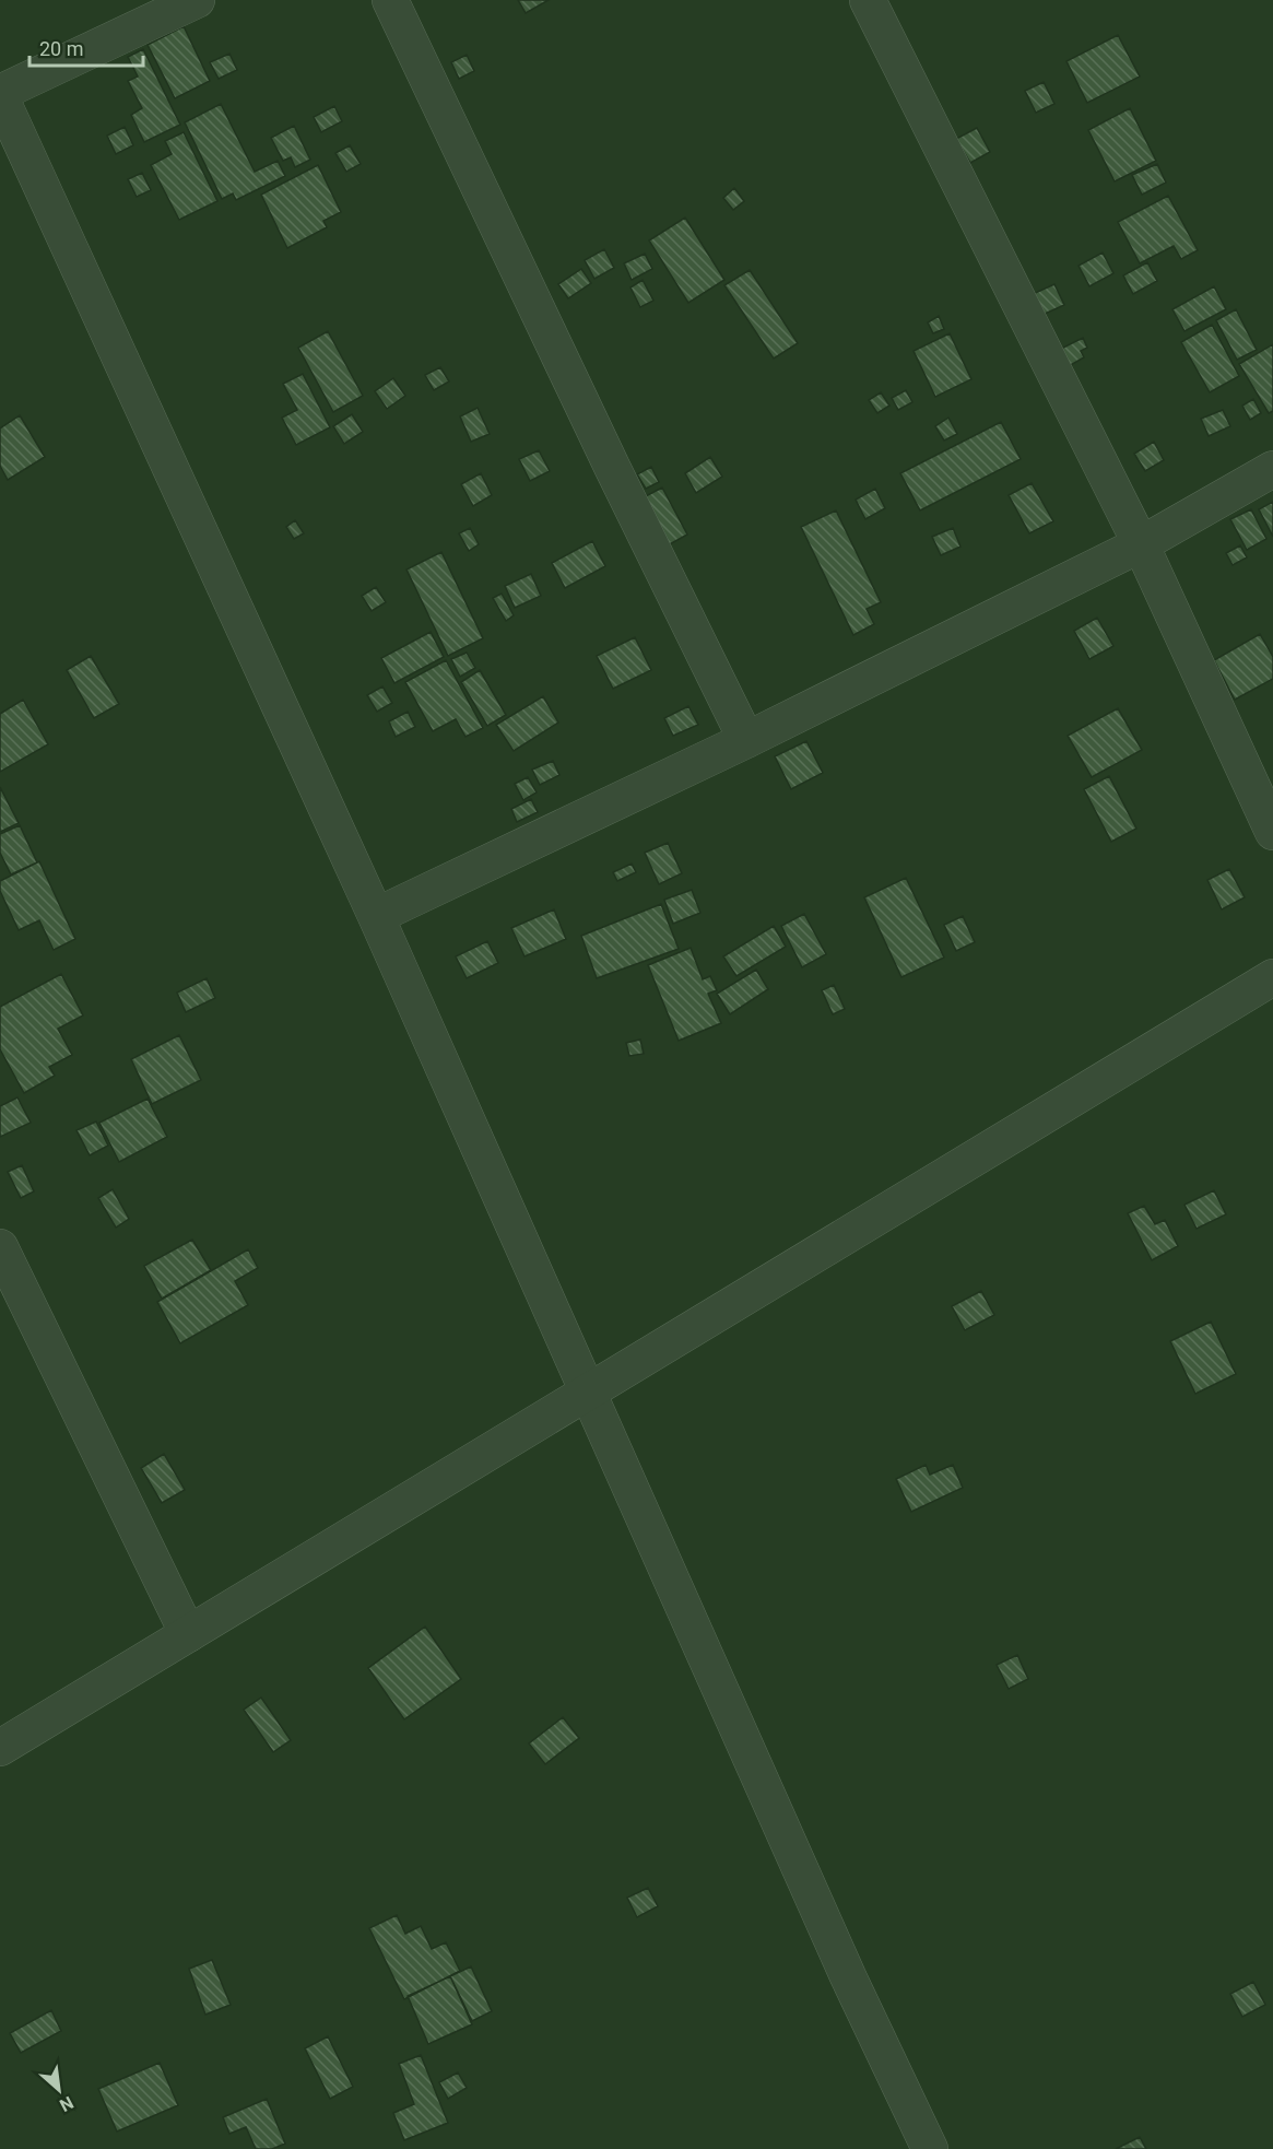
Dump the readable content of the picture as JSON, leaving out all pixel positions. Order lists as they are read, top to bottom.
{
  "scale_bar": "20 m",
  "north": "bottom right"
}
